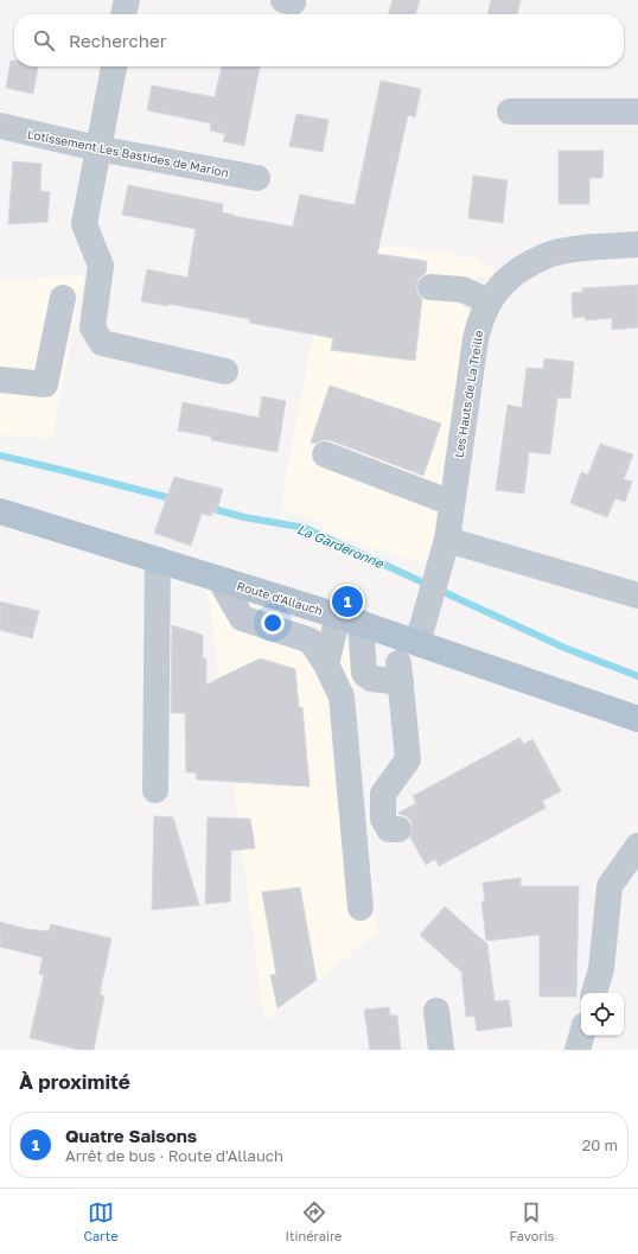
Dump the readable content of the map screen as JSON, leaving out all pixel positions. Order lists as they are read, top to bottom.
{
  "streets": {
    "main road": ["Route d'Allauch"],
    "street": ["Lotissement Les Bastides de Marion", "Les Hauts de La Treille"]
  },
  "crossings": [
    ["Les Hauts de La Treille", "Route d'Allauch"]
  ],
  "water": ["La Garderonne"],
  "page": {
    "search": "Rechercher",
    "pins": "1",
    "heading": "À proximité",
    "list": [
      {
        "mark": "1",
        "name": "Quatre Saisons",
        "note": "Arrêt de bus · Route d'Allauch",
        "value": "20 m"
      }
    ],
    "nav": ["Carte", "Itinéraire", "Favoris"]
  }
}
